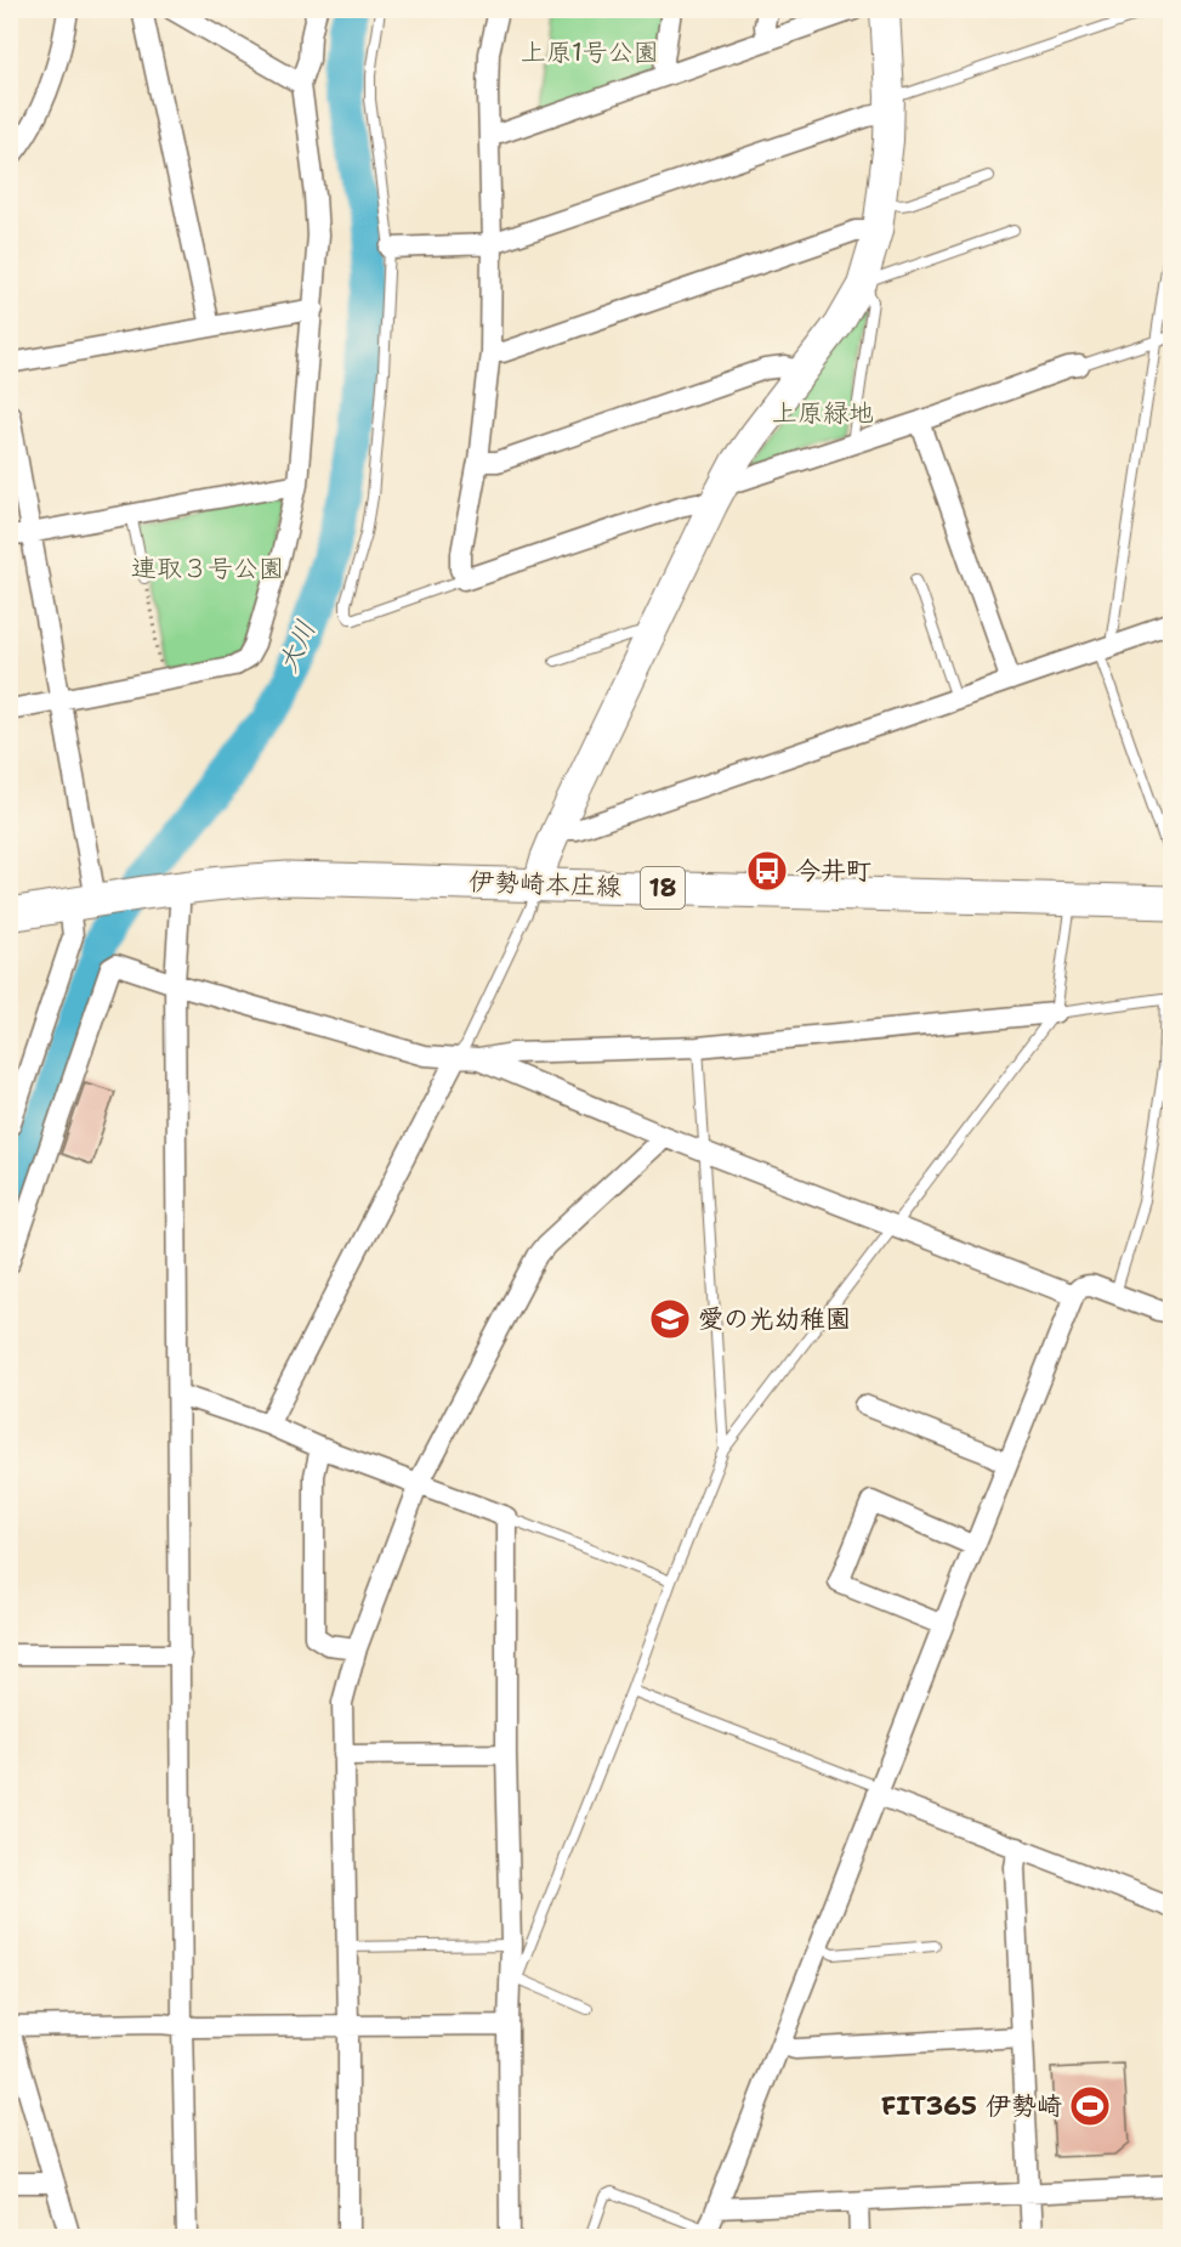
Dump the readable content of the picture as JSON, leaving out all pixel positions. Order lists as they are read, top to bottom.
{
  "streets": {
    "main road": ["伊勢崎本庄線", "18"]
  },
  "water": ["大川"],
  "parks": ["上原1号公園", "上原緑地", "連取３号公園"],
  "places": {
    "bus stop": ["今井町"],
    "school or university": ["愛の光幼稚園"],
    "sports": ["FIT365 伊勢崎"]
  }
}
